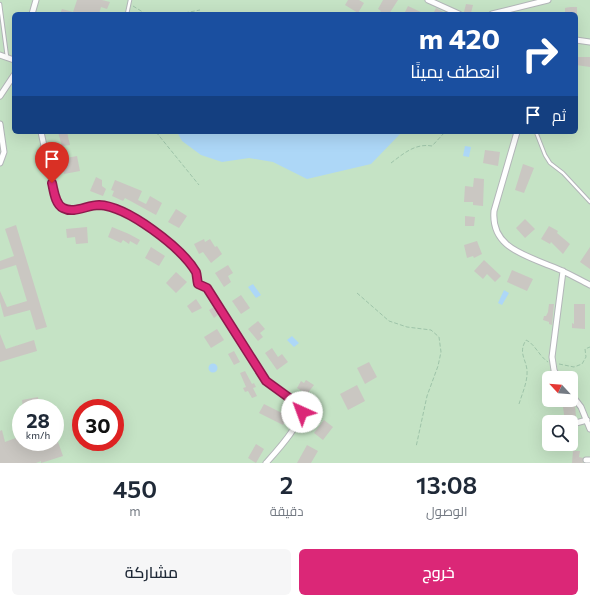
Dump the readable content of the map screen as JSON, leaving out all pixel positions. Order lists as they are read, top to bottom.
{
  "north": "top left",
  "page": {
    "turn": ["420 m", "انعطف يمينًا"],
    "then": "ثم",
    "speed": "28 km/h",
    "limit": "30",
    "eta": [
      "13:08",
      "الوصول",
      "2",
      "دقيقة",
      "450",
      "m"
    ],
    "buttons": ["خروج", "مشاركة"]
  }
}
